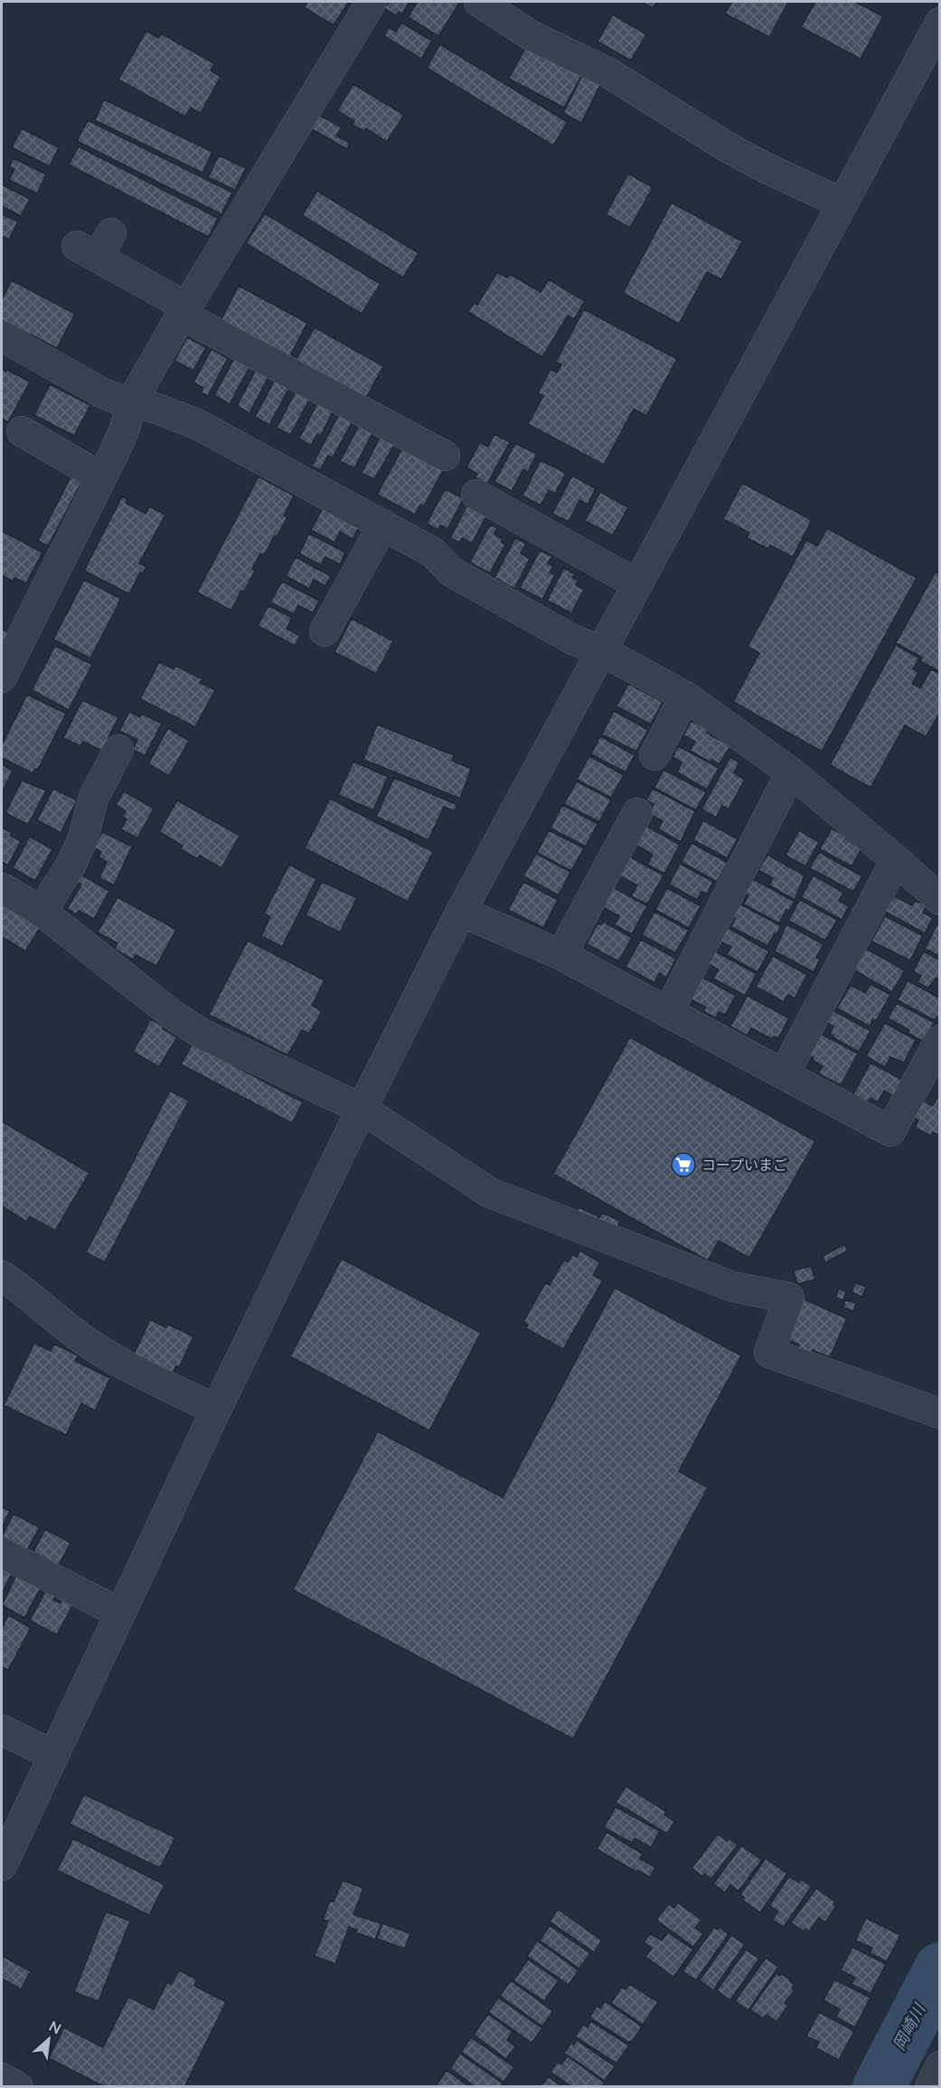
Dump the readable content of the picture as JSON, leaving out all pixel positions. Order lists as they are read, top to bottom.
{
  "water": ["岡崎川"],
  "places": {
    "supermarket": ["コープいまご"]
  },
  "north": "top right"
}
